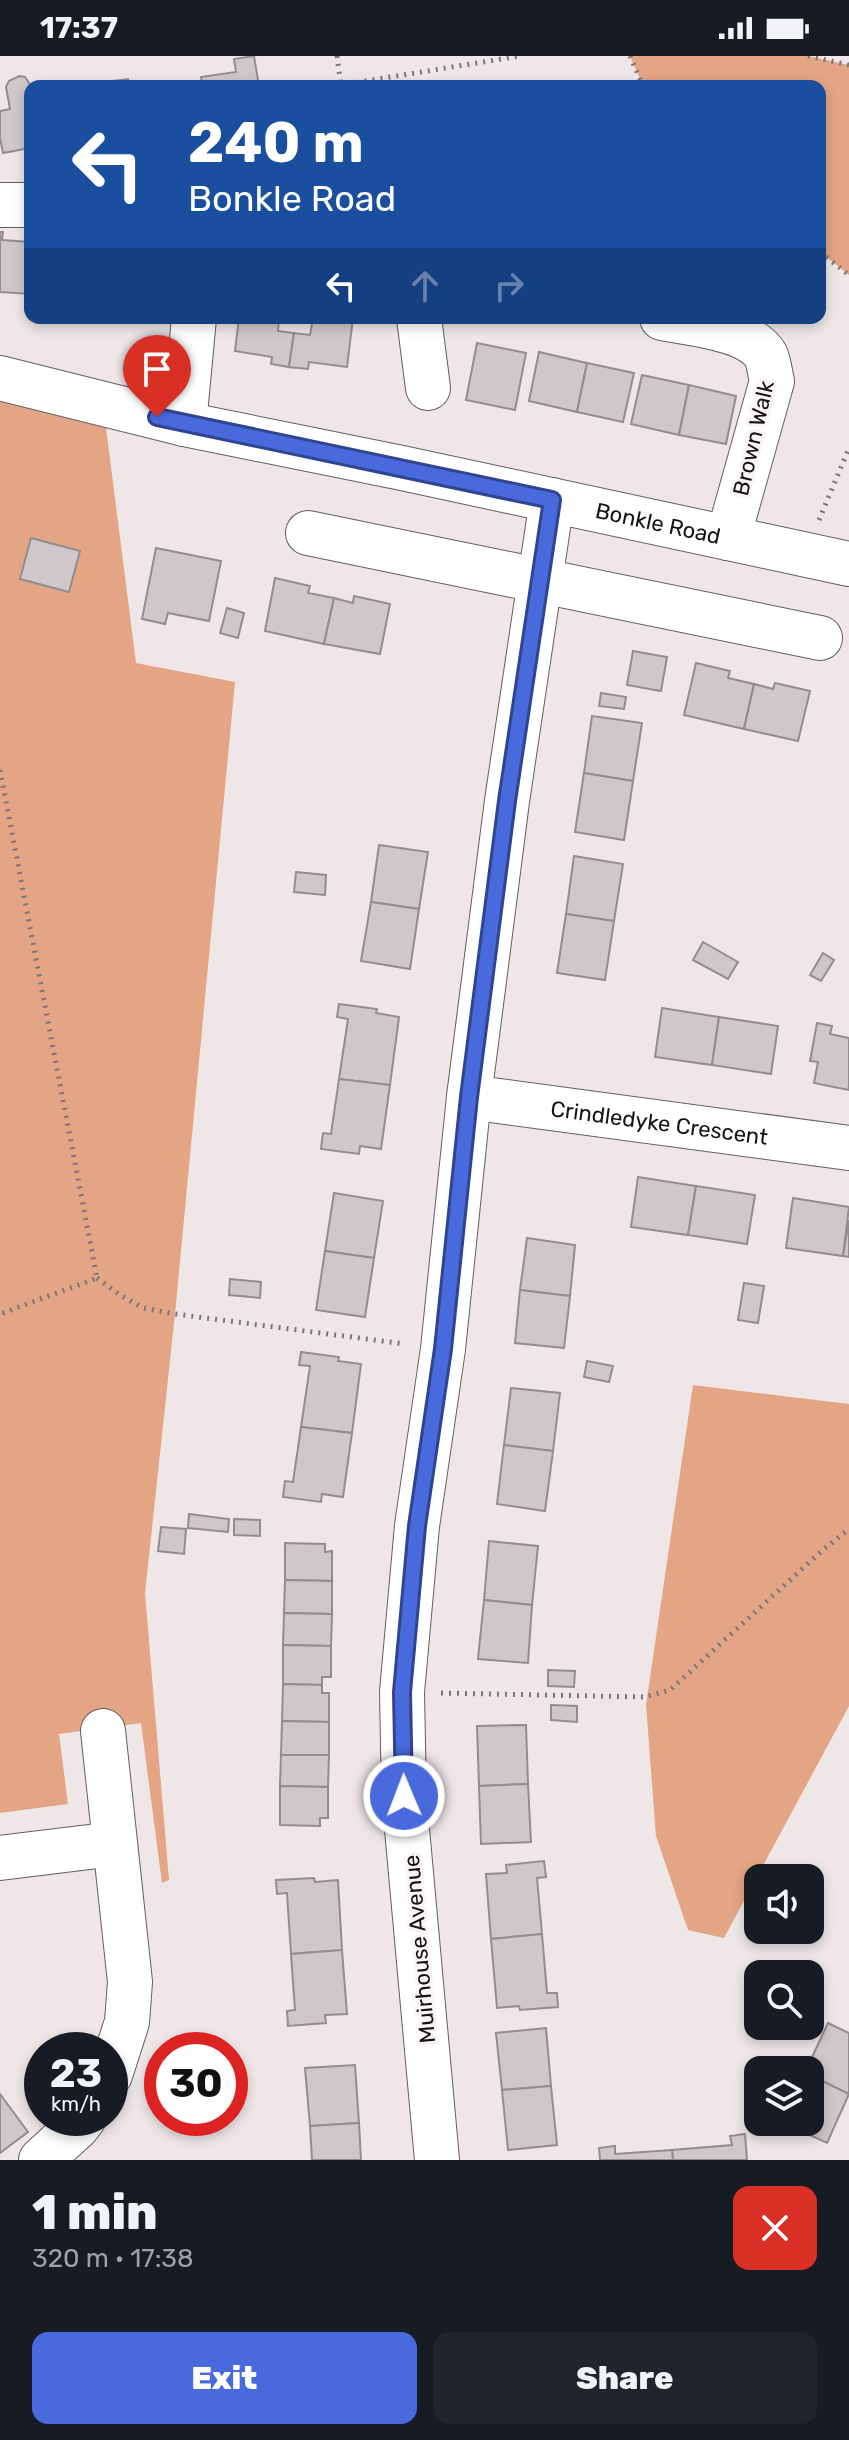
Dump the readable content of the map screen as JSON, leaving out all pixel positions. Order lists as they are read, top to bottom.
{
  "streets": {
    "street": [
      "Brown Walk",
      "Bonkle Road",
      "Crindledyke Crescent",
      "Muirhouse Avenue"
    ]
  },
  "crossings": [
    ["Brown Walk", "Bonkle Road"],
    ["Bonkle Road", "Muirhouse Avenue"],
    ["Crindledyke Crescent", "Muirhouse Avenue"]
  ],
  "page": {
    "status": "17:37",
    "turn": ["240 m", "Bonkle Road"],
    "speed": "23 km/h",
    "limit": "30",
    "heading": ["1 min", "320 m · 17:38"],
    "buttons": ["Exit", "Share"]
  }
}
